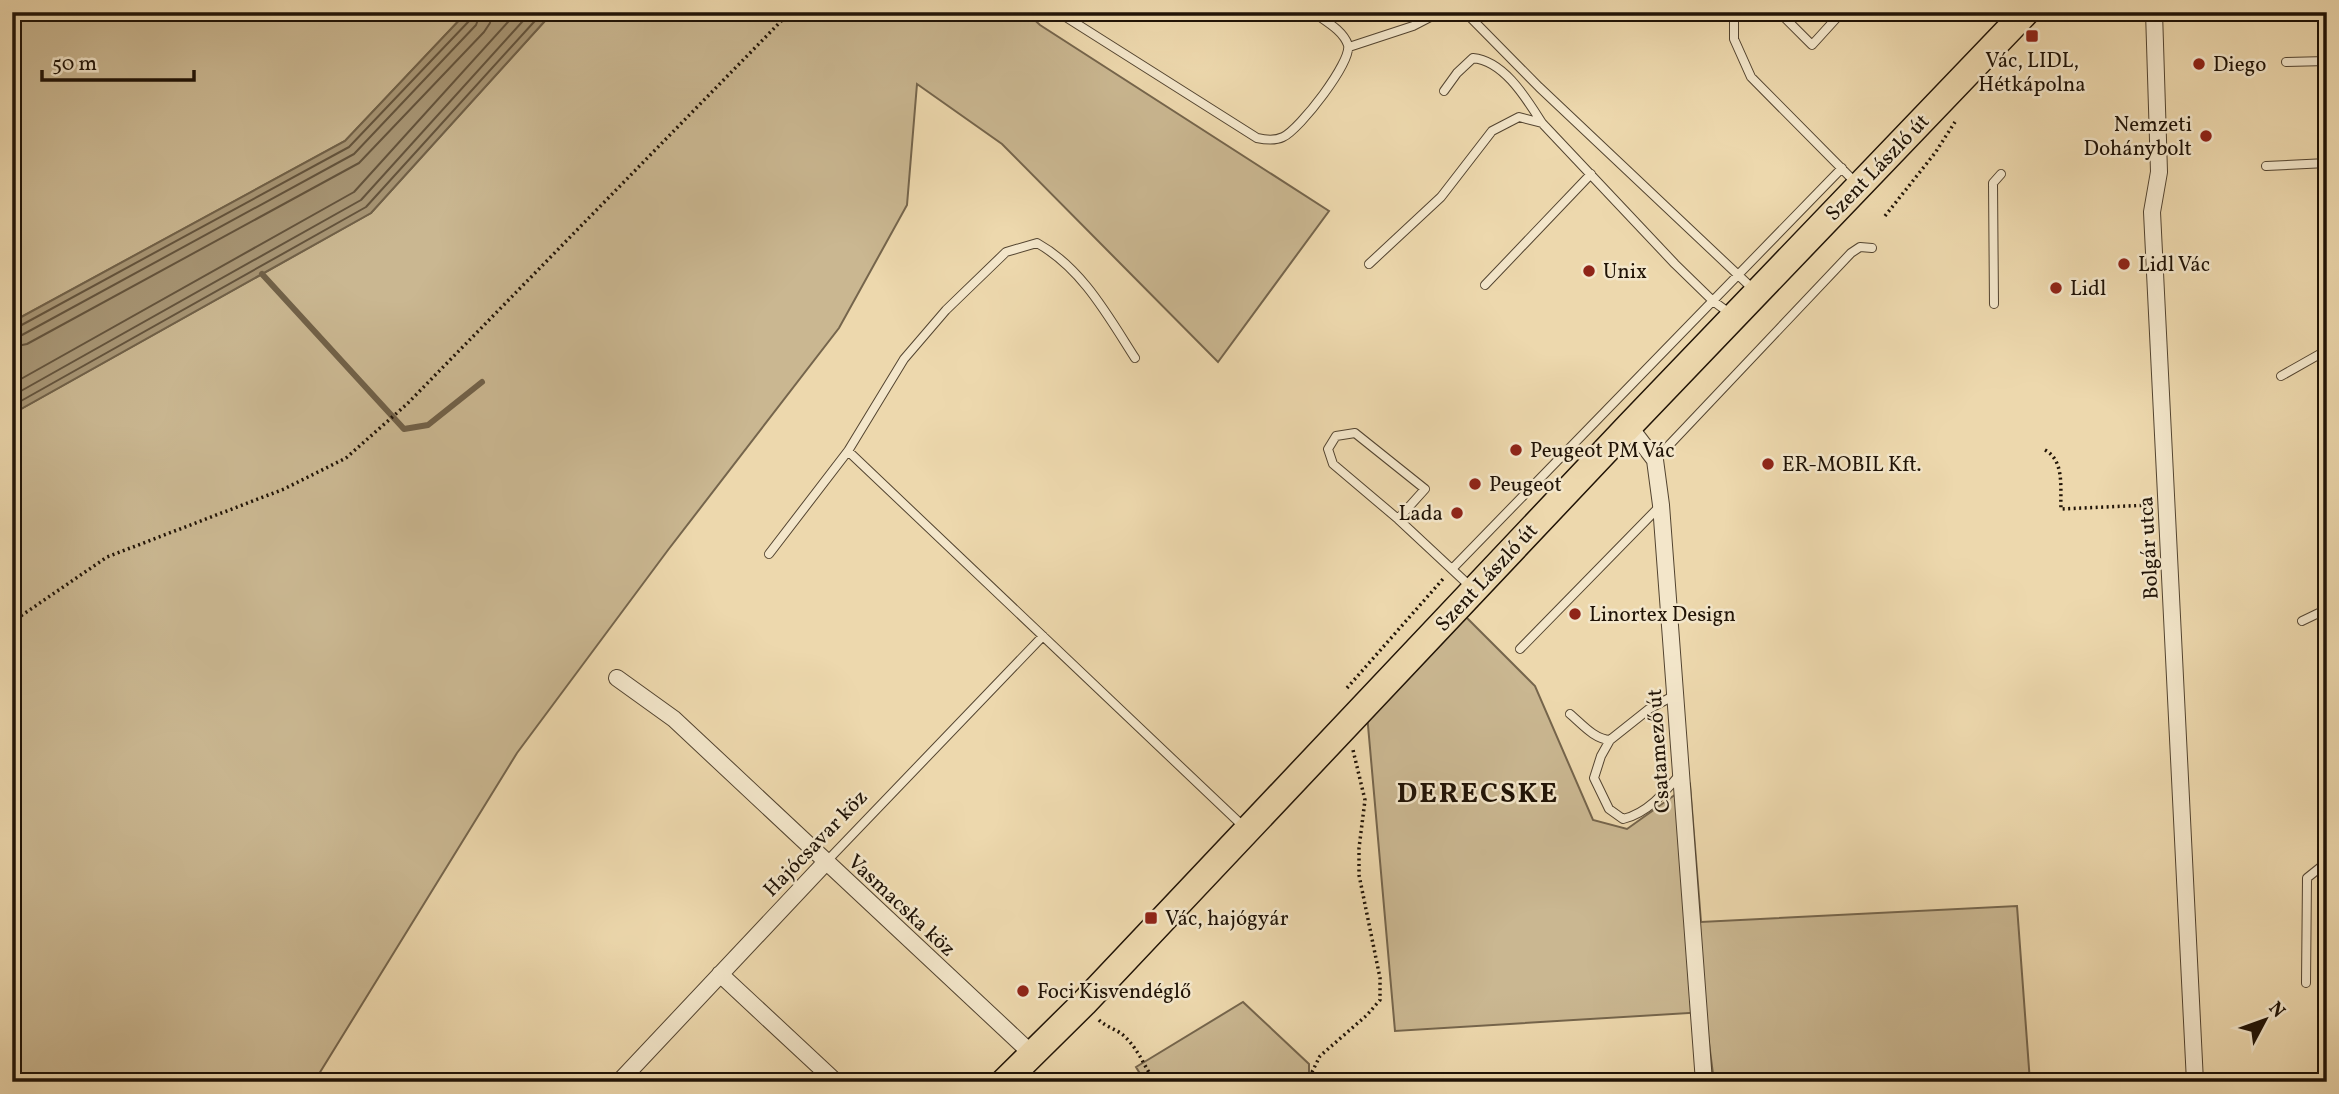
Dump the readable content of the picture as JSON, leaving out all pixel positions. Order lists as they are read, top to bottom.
{
  "streets": {
    "main road": ["Szent László út"],
    "street": [
      "Bolgár utca",
      "Csatamező út",
      "Hajócsavar köz",
      "Vasmacska köz"
    ]
  },
  "crossings": [
    ["Szent László út", "Csatamező út"],
    ["Szent László út", "Vasmacska köz"],
    ["Hajócsavar köz", "Vasmacska köz"]
  ],
  "districts": ["DERECSKE"],
  "places": {
    "transit": ["Vác, LIDL, Hétkápolna", "Vác, hajógyár"],
    "other": [
      "Diego",
      "Nemzeti Dohánybolt",
      "Lidl Vác",
      "Unix",
      "Lidl",
      "Peugeot PM Vác",
      "ER-MOBIL Kft.",
      "Peugeot",
      "Lada",
      "Linortex Design",
      "Foci Kisvendéglő"
    ]
  },
  "scale_bar": "50 m",
  "north": "top right"
}
